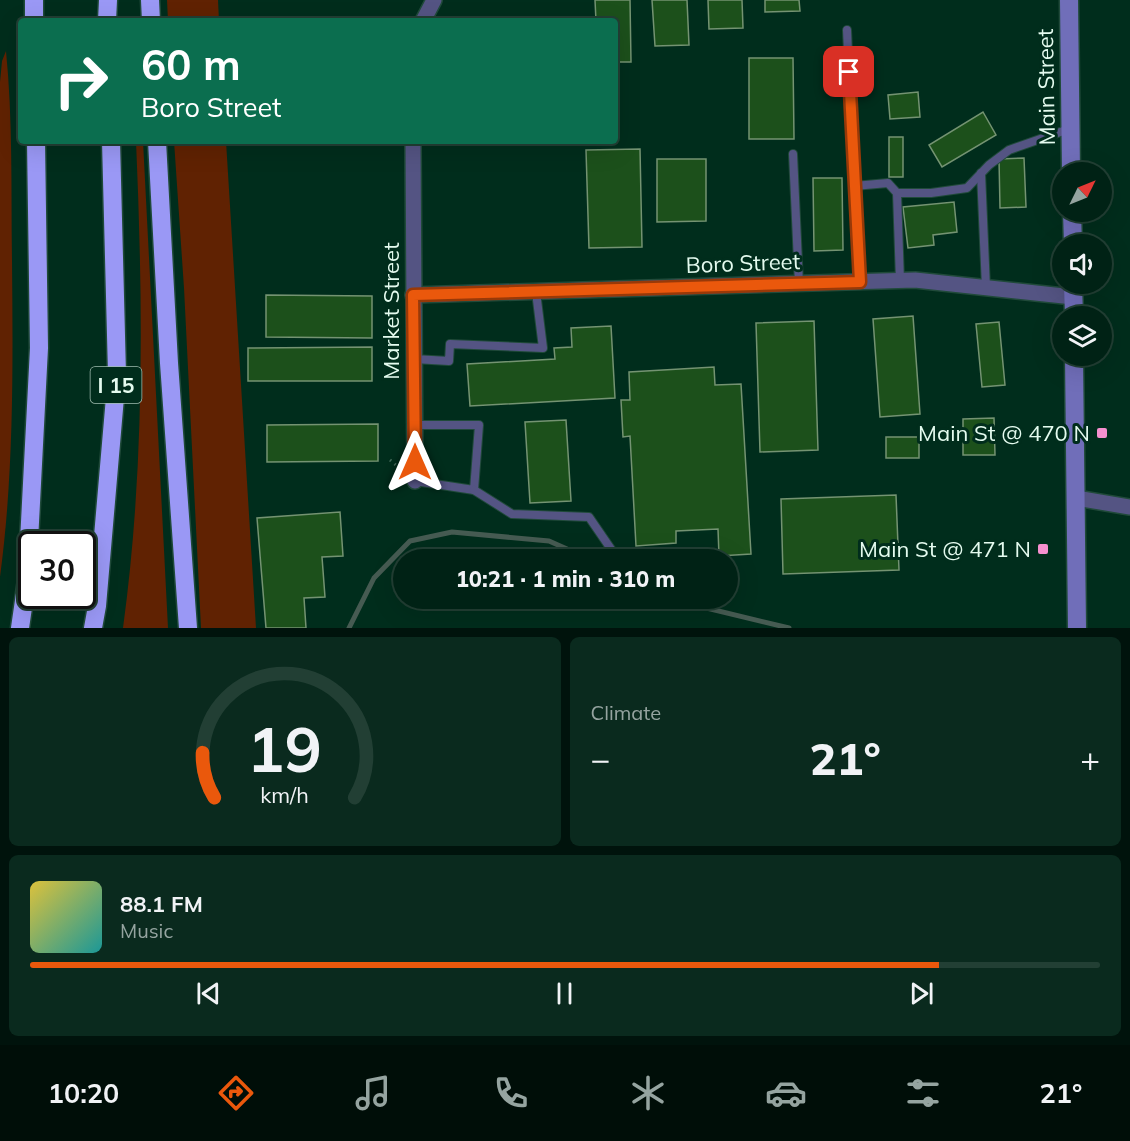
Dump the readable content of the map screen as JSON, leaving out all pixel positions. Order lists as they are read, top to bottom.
{
  "streets": {
    "highway": ["I 15"],
    "main road": ["Main Street"],
    "street": ["Boro Street", "Market Street"]
  },
  "crossings": [
    ["Boro Street", "Market Street"]
  ],
  "places": {
    "transit": ["Main St @ 470 N", "Main St @ 471 N"]
  },
  "north": "top right",
  "page": {
    "turn": ["60 m", "Boro Street"],
    "limit": "30",
    "trip": "10:21 · 1 min · 310 m",
    "tile": "Climate",
    "heat": ["−", "21°", "+"],
    "song": ["88.1 FM", "Music"],
    "tabs": ["10:20", "21°"],
    "gauge": ["19", "km/h"]
  }
}
